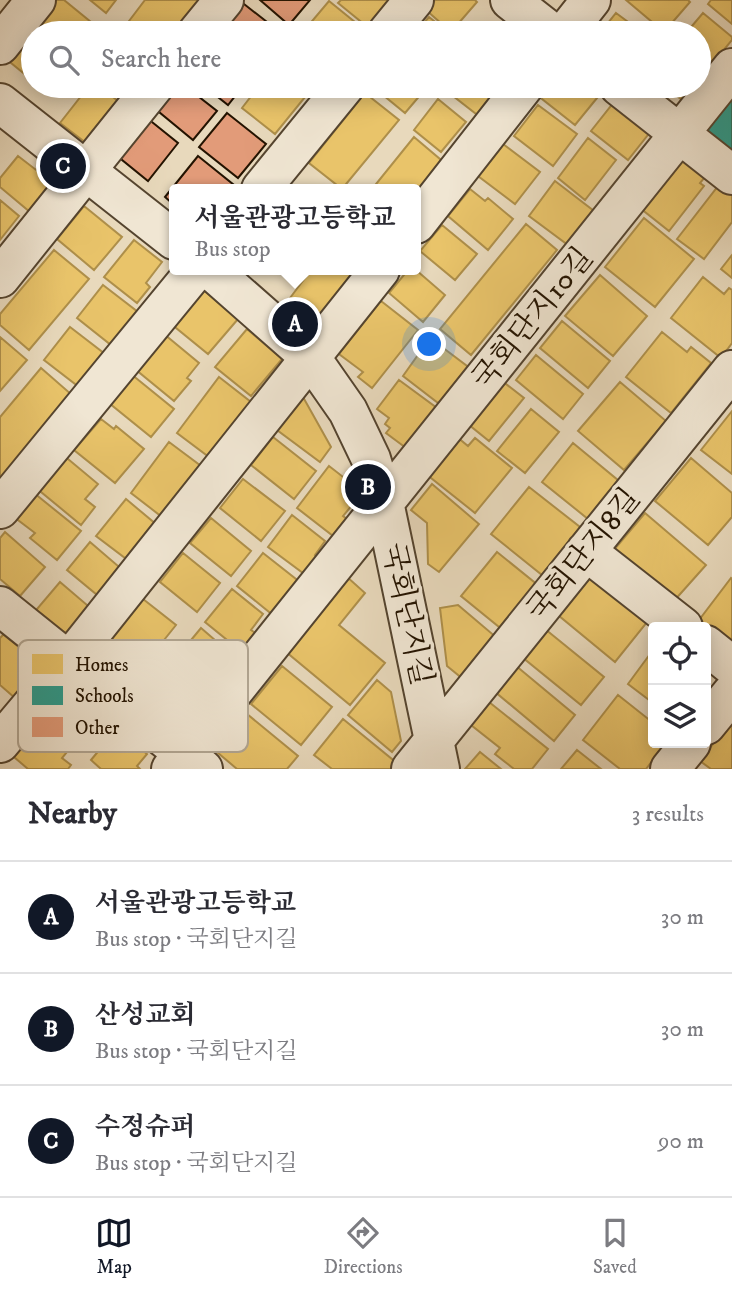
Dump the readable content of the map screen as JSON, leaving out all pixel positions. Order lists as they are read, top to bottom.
{
  "streets": {
    "street": ["국회단지10길", "국회단지8길", "국회단지길"]
  },
  "crossings": [
    ["국회단지10길", "국회단지길"],
    ["국회단지8길", "국회단지길"]
  ],
  "legend": ["Homes", "Schools", "Other"],
  "page": {
    "search": "Search here",
    "pins": ["C", "A", "B"],
    "popup": ["서울관광고등학교", "Bus stop"],
    "heading": ["Nearby", "3 results"],
    "list": [
      {
        "mark": "A",
        "name": "서울관광고등학교",
        "note": "Bus stop · 국회단지길",
        "value": "30 m"
      },
      {
        "mark": "B",
        "name": "산성교회",
        "note": "Bus stop · 국회단지길",
        "value": "30 m"
      },
      {
        "mark": "C",
        "name": "수정슈퍼",
        "note": "Bus stop · 국회단지길",
        "value": "90 m"
      }
    ],
    "nav": ["Map", "Directions", "Saved"]
  }
}
